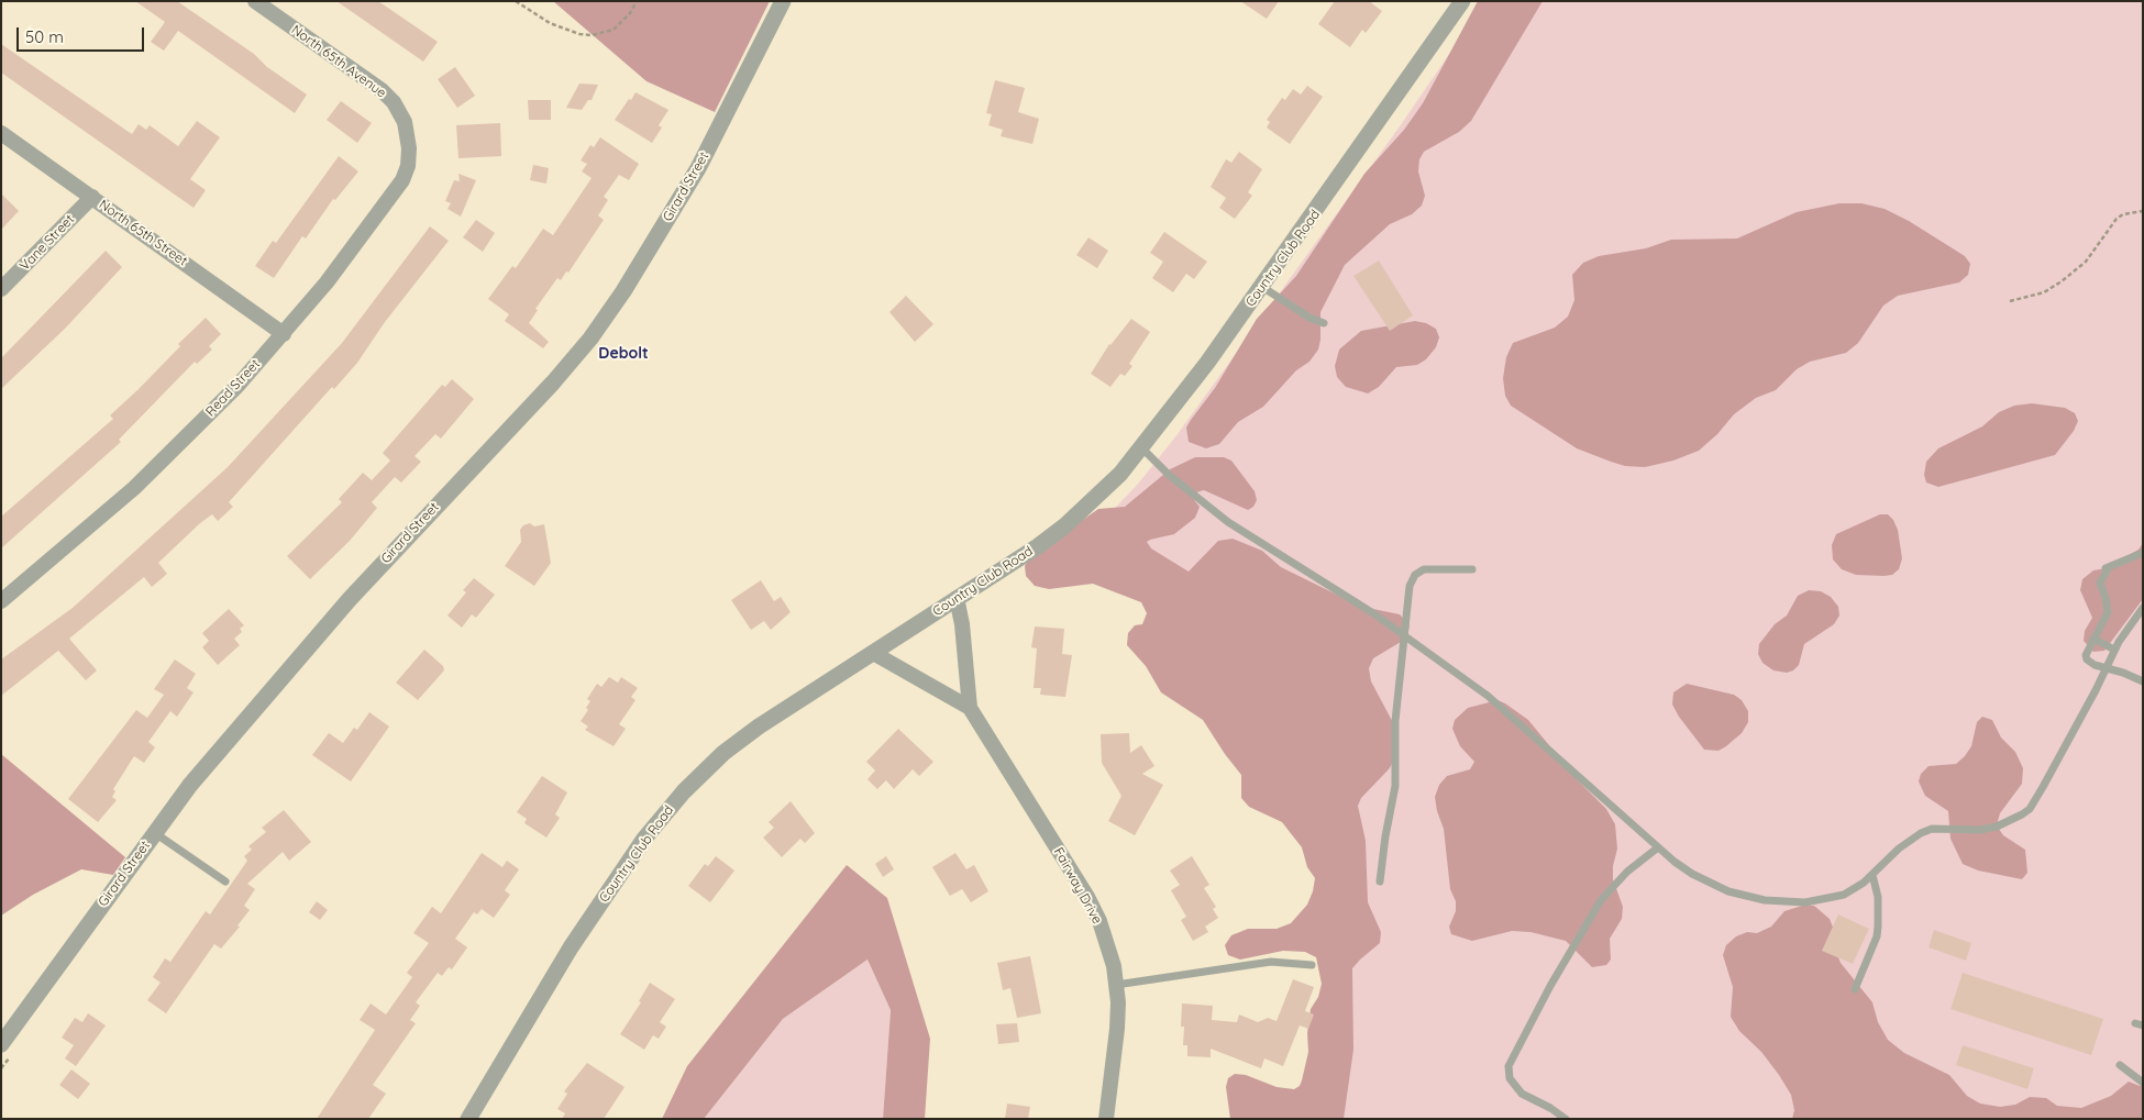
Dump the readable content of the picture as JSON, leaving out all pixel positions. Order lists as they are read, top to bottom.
{
  "streets": {
    "street": [
      "North 65th Avenue",
      "Girard Street",
      "North 65th Street",
      "Vane Street",
      "Country Club Road",
      "Read Street",
      "Fairway Drive"
    ]
  },
  "crossings": [
    ["North 65th Avenue", "Read Street"],
    ["North 65th Street", "Vane Street"],
    ["North 65th Street", "Read Street"],
    ["Country Club Road", "Fairway Drive"]
  ],
  "districts": ["Debolt"],
  "scale_bar": "50 m"
}
